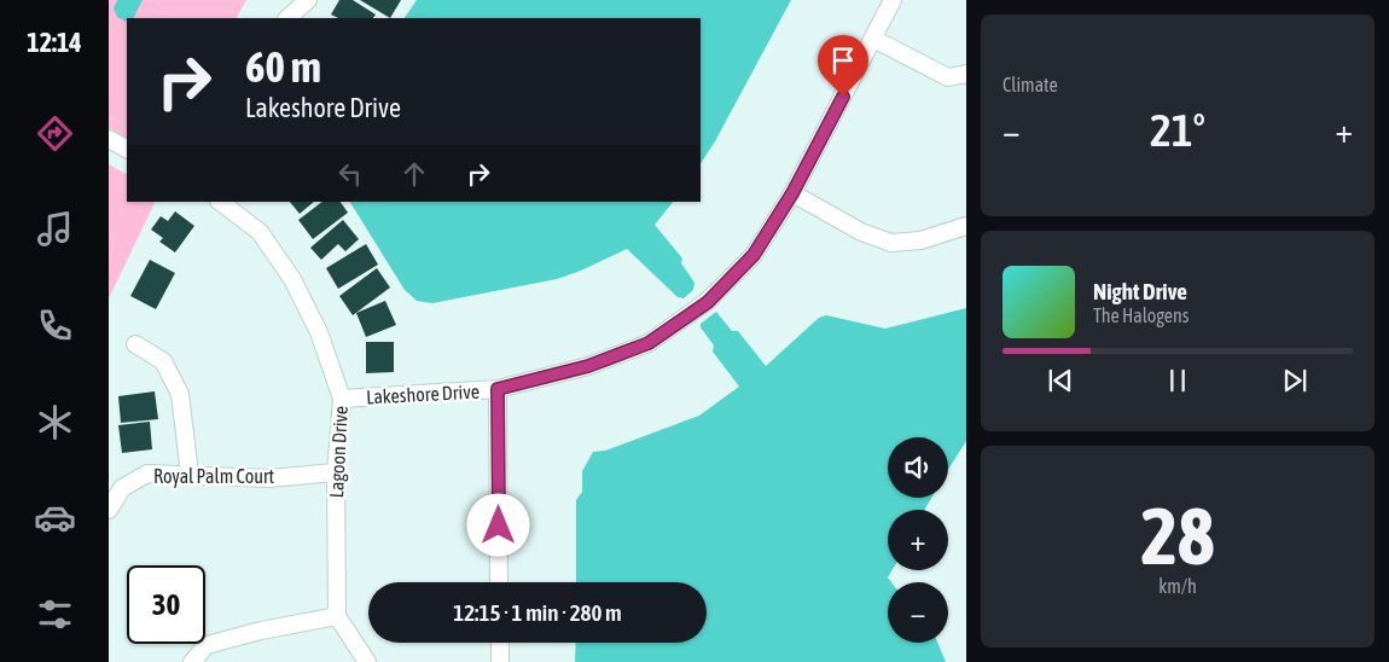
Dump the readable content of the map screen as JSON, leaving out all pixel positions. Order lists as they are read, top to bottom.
{
  "streets": {
    "street": ["Lakeshore Drive", "Lagoon Drive", "Royal Palm Court"]
  },
  "crossings": [
    ["Lakeshore Drive", "Lagoon Drive"],
    ["Lagoon Drive", "Royal Palm Court"]
  ],
  "page": {
    "tabs": "12:14",
    "tile": [
      "Climate",
      ["28", "km/h"]
    ],
    "turn": ["60 m", "Lakeshore Drive"],
    "heat": ["−", "21°", "+"],
    "song": ["Night Drive", "The Halogens"],
    "map_buttons": ["+", "−"],
    "limit": "30",
    "trip": "12:15 · 1 min · 280 m"
  }
}
